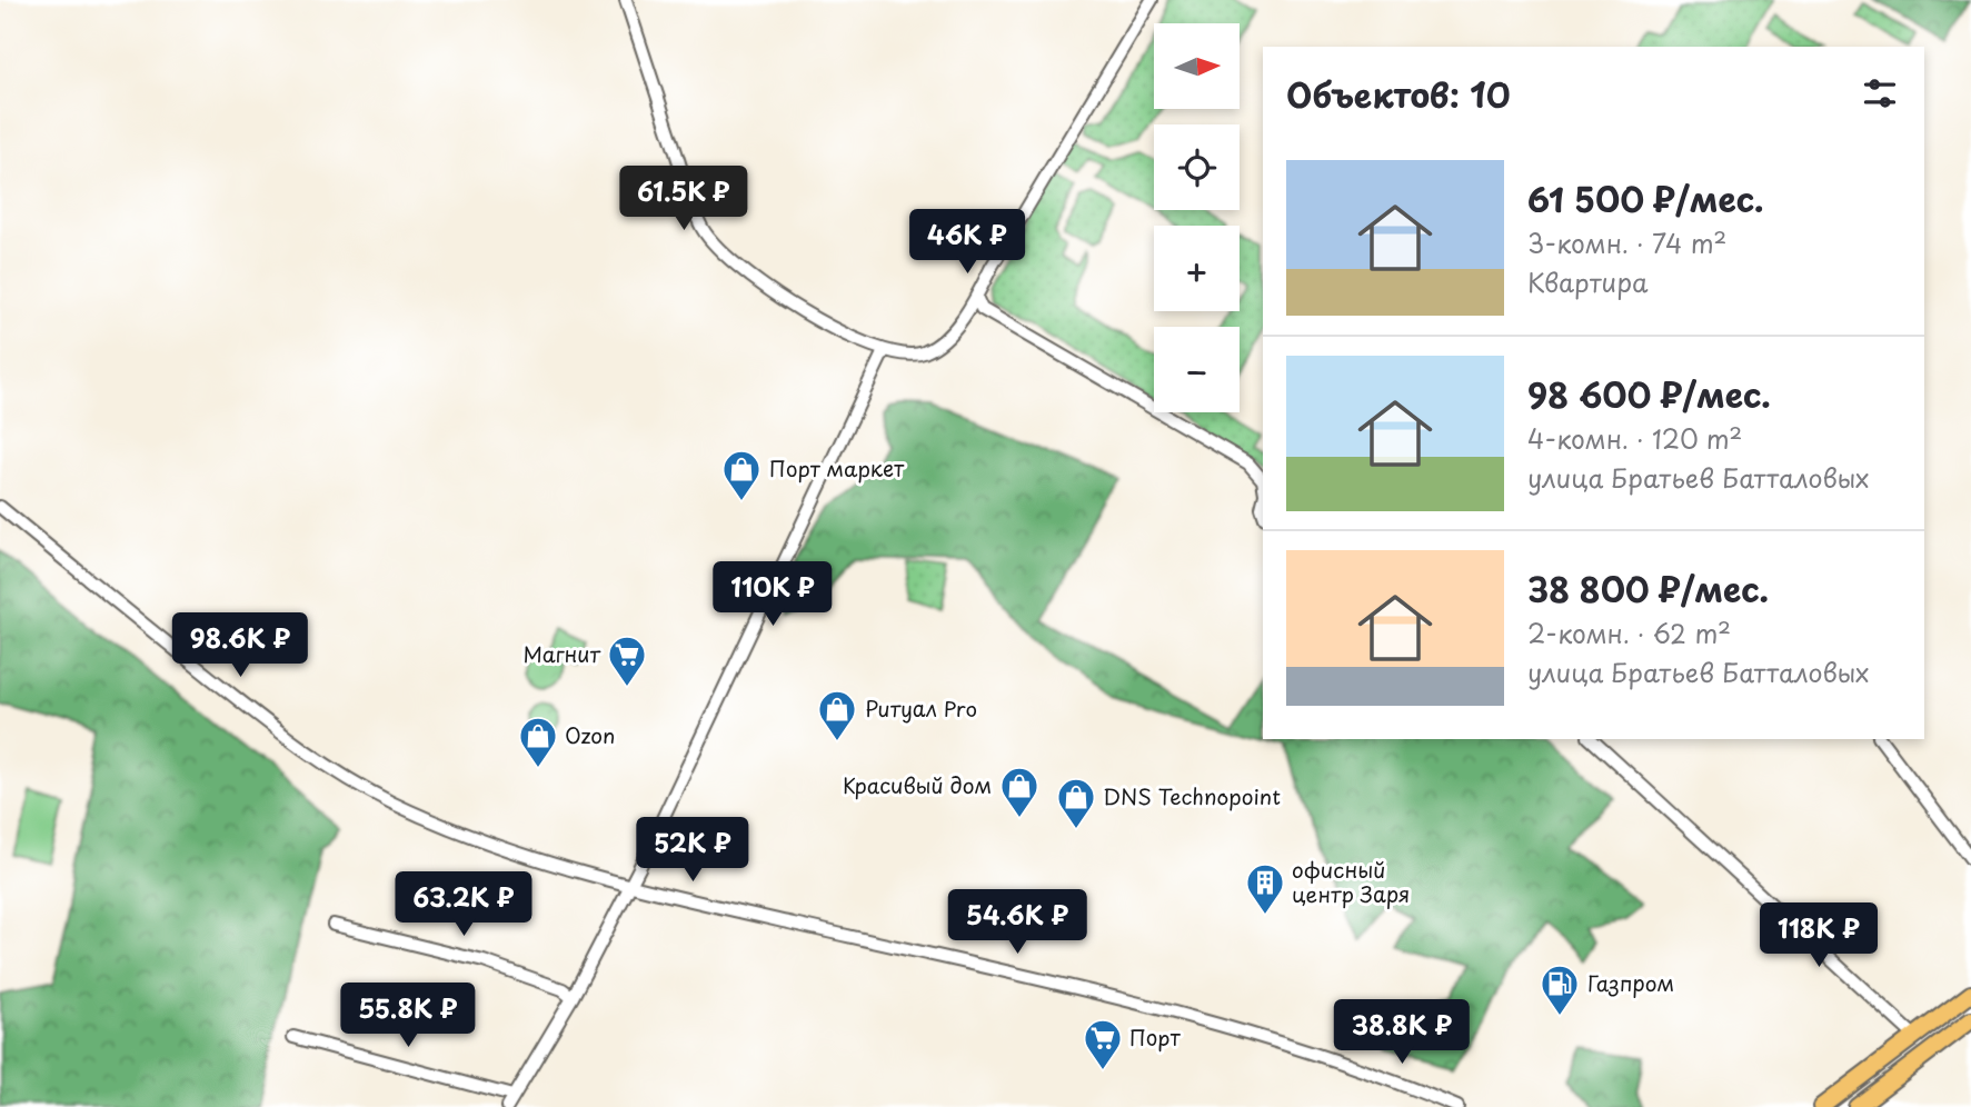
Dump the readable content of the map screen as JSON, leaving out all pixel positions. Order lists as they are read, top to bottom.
{
  "places": {
    "shop": [
      "Порт маркет",
      "Ритуал Pro",
      "Ozon",
      "Красивый дом",
      "DNS Technopoint"
    ],
    "supermarket": ["Магнит", "Порт"],
    "building": ["офисный центр Заря"],
    "fuel station": ["Газпром"]
  },
  "north": "right",
  "page": {
    "map_buttons": ["+", "−"],
    "heading": "Объектов: 10",
    "list": [
      {
        "name": "61 500 ₽/мес.",
        "note": "3-комн. · 74 m² · Квартира"
      },
      {
        "name": "98 600 ₽/мес.",
        "note": "4-комн. · 120 m² · улица Братьев Батталовых"
      },
      {
        "name": "38 800 ₽/мес.",
        "note": "2-комн. · 62 m² · улица Братьев Батталовых"
      }
    ],
    "price": [
      "61.5K ₽",
      "46K ₽",
      "110K ₽",
      "98.6K ₽",
      "52K ₽",
      "63.2K ₽",
      "54.6K ₽",
      "118K ₽",
      "55.8K ₽",
      "38.8K ₽"
    ]
  }
}
